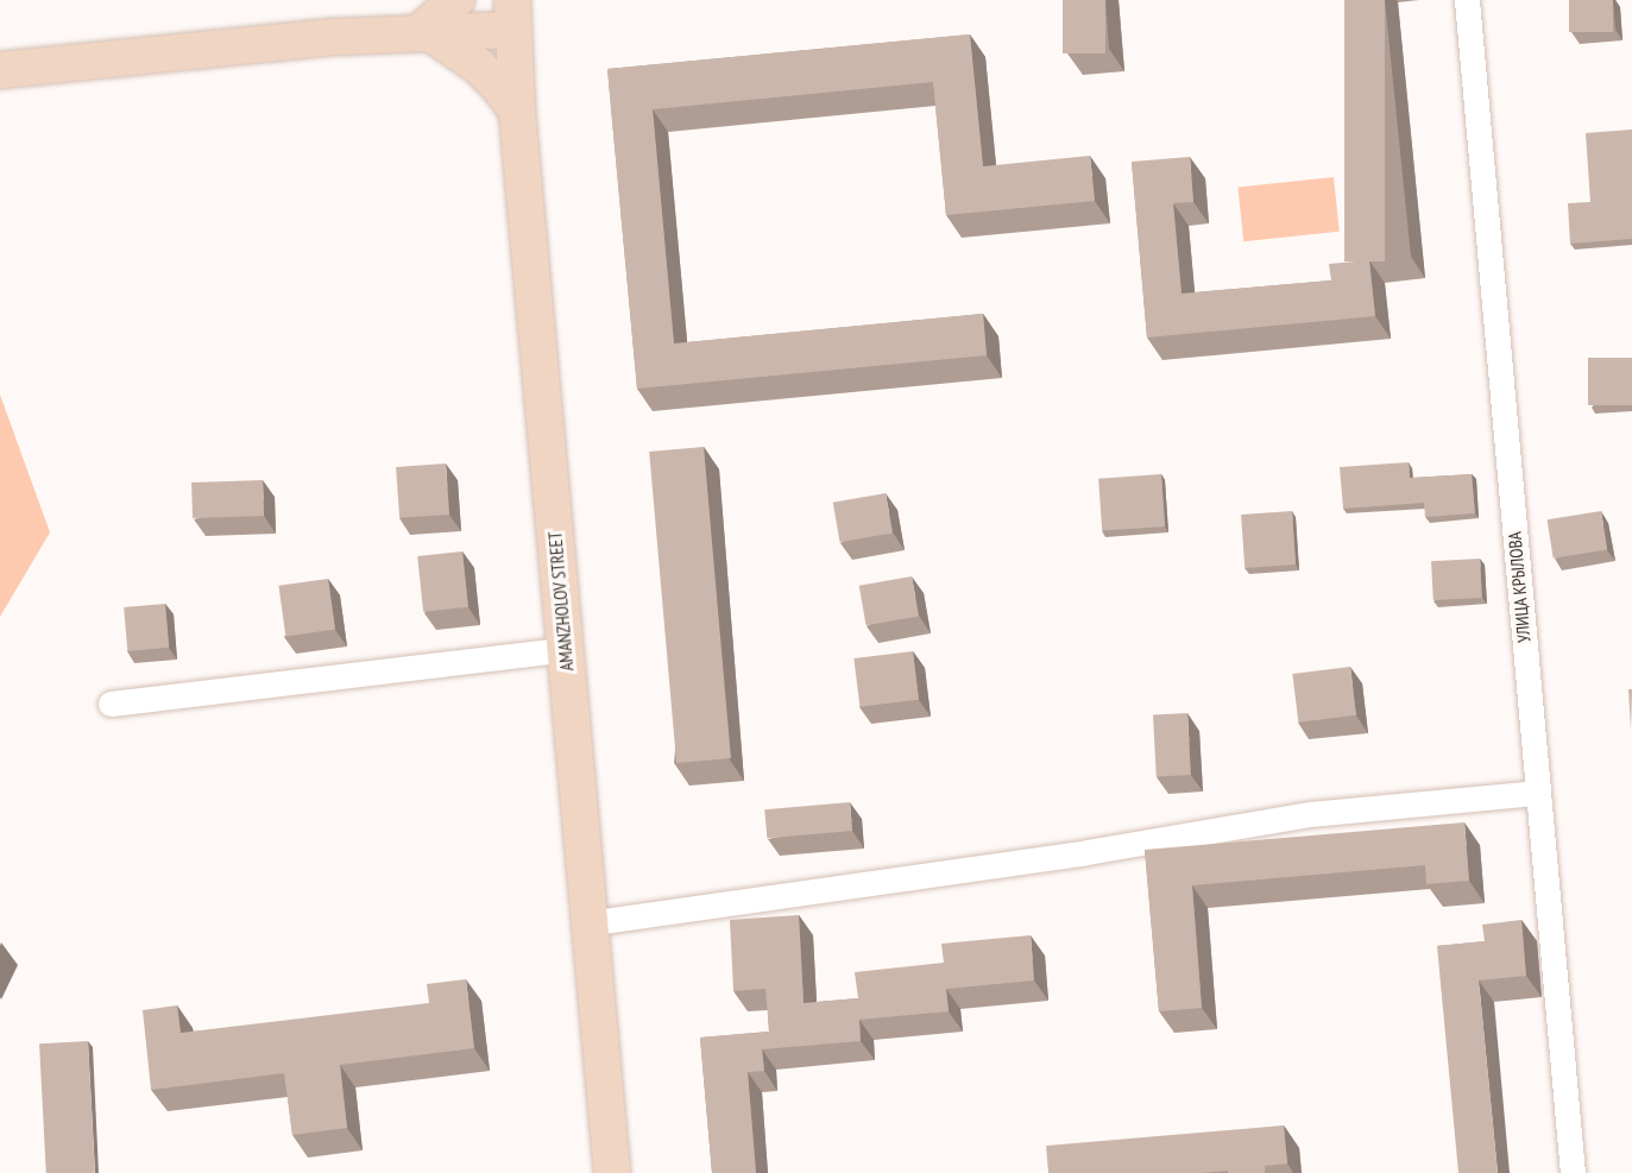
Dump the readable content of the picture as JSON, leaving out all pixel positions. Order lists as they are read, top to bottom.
{
  "streets": {
    "main road": ["AMANZHOLOV STREET"],
    "street": ["УЛИЦА КРЫЛОВА"]
  }
}
